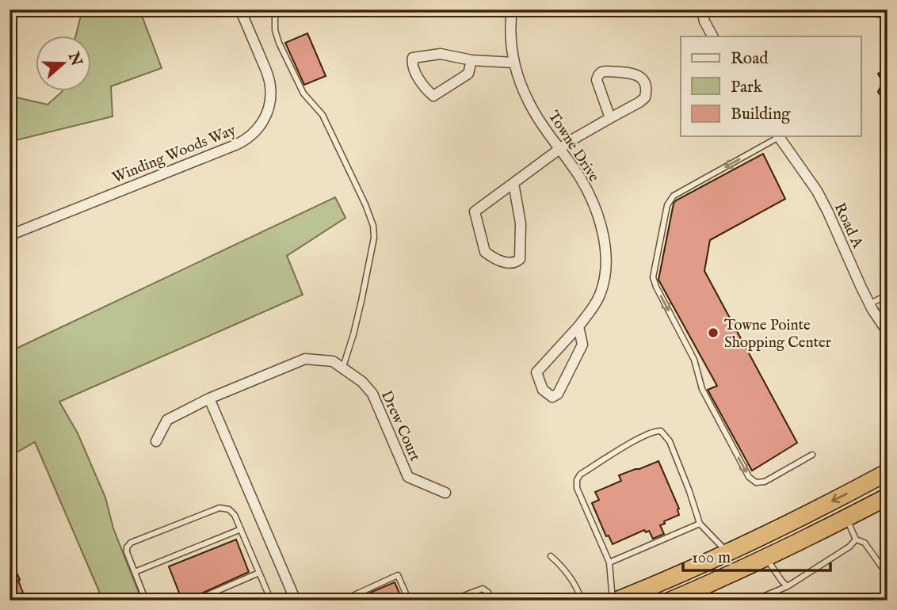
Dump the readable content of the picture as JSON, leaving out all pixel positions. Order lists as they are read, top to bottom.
{
  "streets": {
    "street": [
      "Towne Drive",
      "Winding Woods Way",
      "Road A",
      "Drew Court"
    ]
  },
  "places": ["Towne Pointe Shopping Center"],
  "legend": ["Road", "Park", "Building"],
  "scale_bar": "100 m",
  "north": "right"
}
